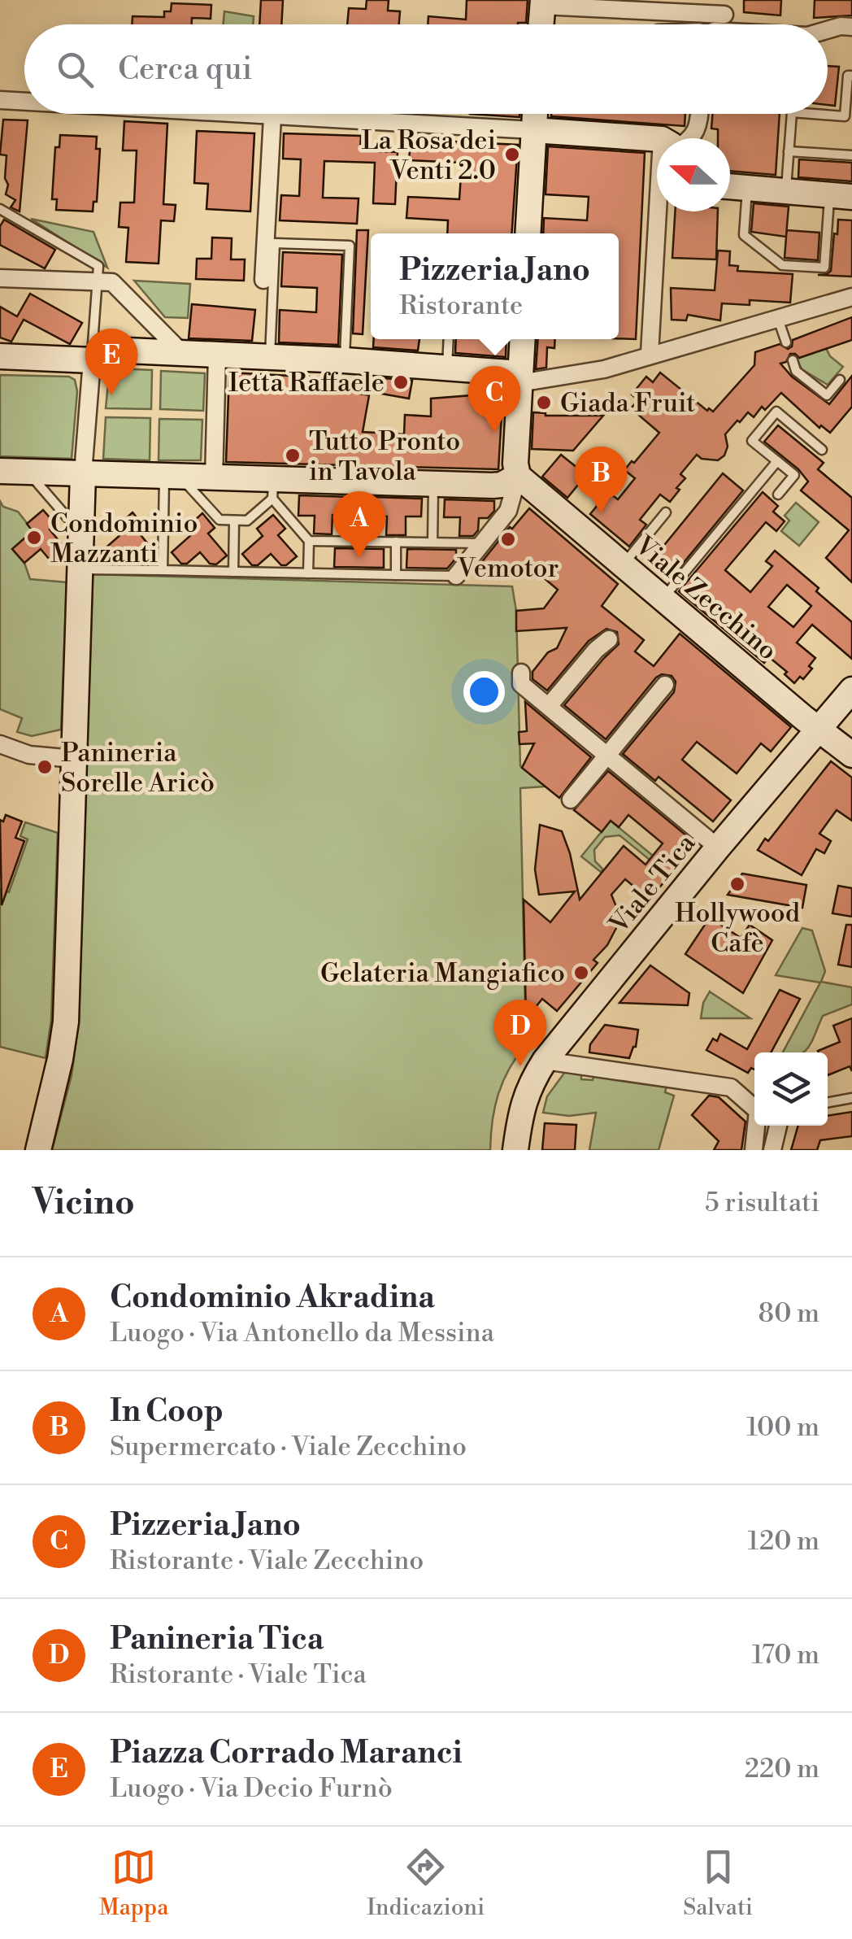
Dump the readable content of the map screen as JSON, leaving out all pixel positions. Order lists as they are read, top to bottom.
{
  "streets": {
    "street": ["Viale Zecchino", "Viale Tica"]
  },
  "crossings": [
    ["Viale Zecchino", "Viale Tica"]
  ],
  "places": [
    "La Rosa dei Venti 2.0",
    "Ietta Raffaele",
    "Giada Fruit",
    "Tutto Pronto in Tavola",
    "Condominio Mazzanti",
    "Vemotor",
    "Panineria Sorelle Aricò",
    "Hollywood Cafè",
    "Gelateria Mangiafico"
  ],
  "north": "left",
  "page": {
    "search": "Cerca qui",
    "popup": ["Pizzeria Jano", "Ristorante"],
    "pins": [
      "E",
      "C",
      "B",
      "A",
      "D"
    ],
    "heading": ["Vicino", "5 risultati"],
    "list": [
      {
        "mark": "A",
        "name": "Condominio Akradina",
        "note": "Luogo · Via Antonello da Messina",
        "value": "80 m"
      },
      {
        "mark": "B",
        "name": "In Coop",
        "note": "Supermercato · Viale Zecchino",
        "value": "100 m"
      },
      {
        "mark": "C",
        "name": "Pizzeria Jano",
        "note": "Ristorante · Viale Zecchino",
        "value": "120 m"
      },
      {
        "mark": "D",
        "name": "Panineria Tica",
        "note": "Ristorante · Viale Tica",
        "value": "170 m"
      },
      {
        "mark": "E",
        "name": "Piazza Corrado Maranci",
        "note": "Luogo · Via Decio Furnò",
        "value": "220 m"
      }
    ],
    "nav": ["Mappa", "Indicazioni", "Salvati"]
  }
}
